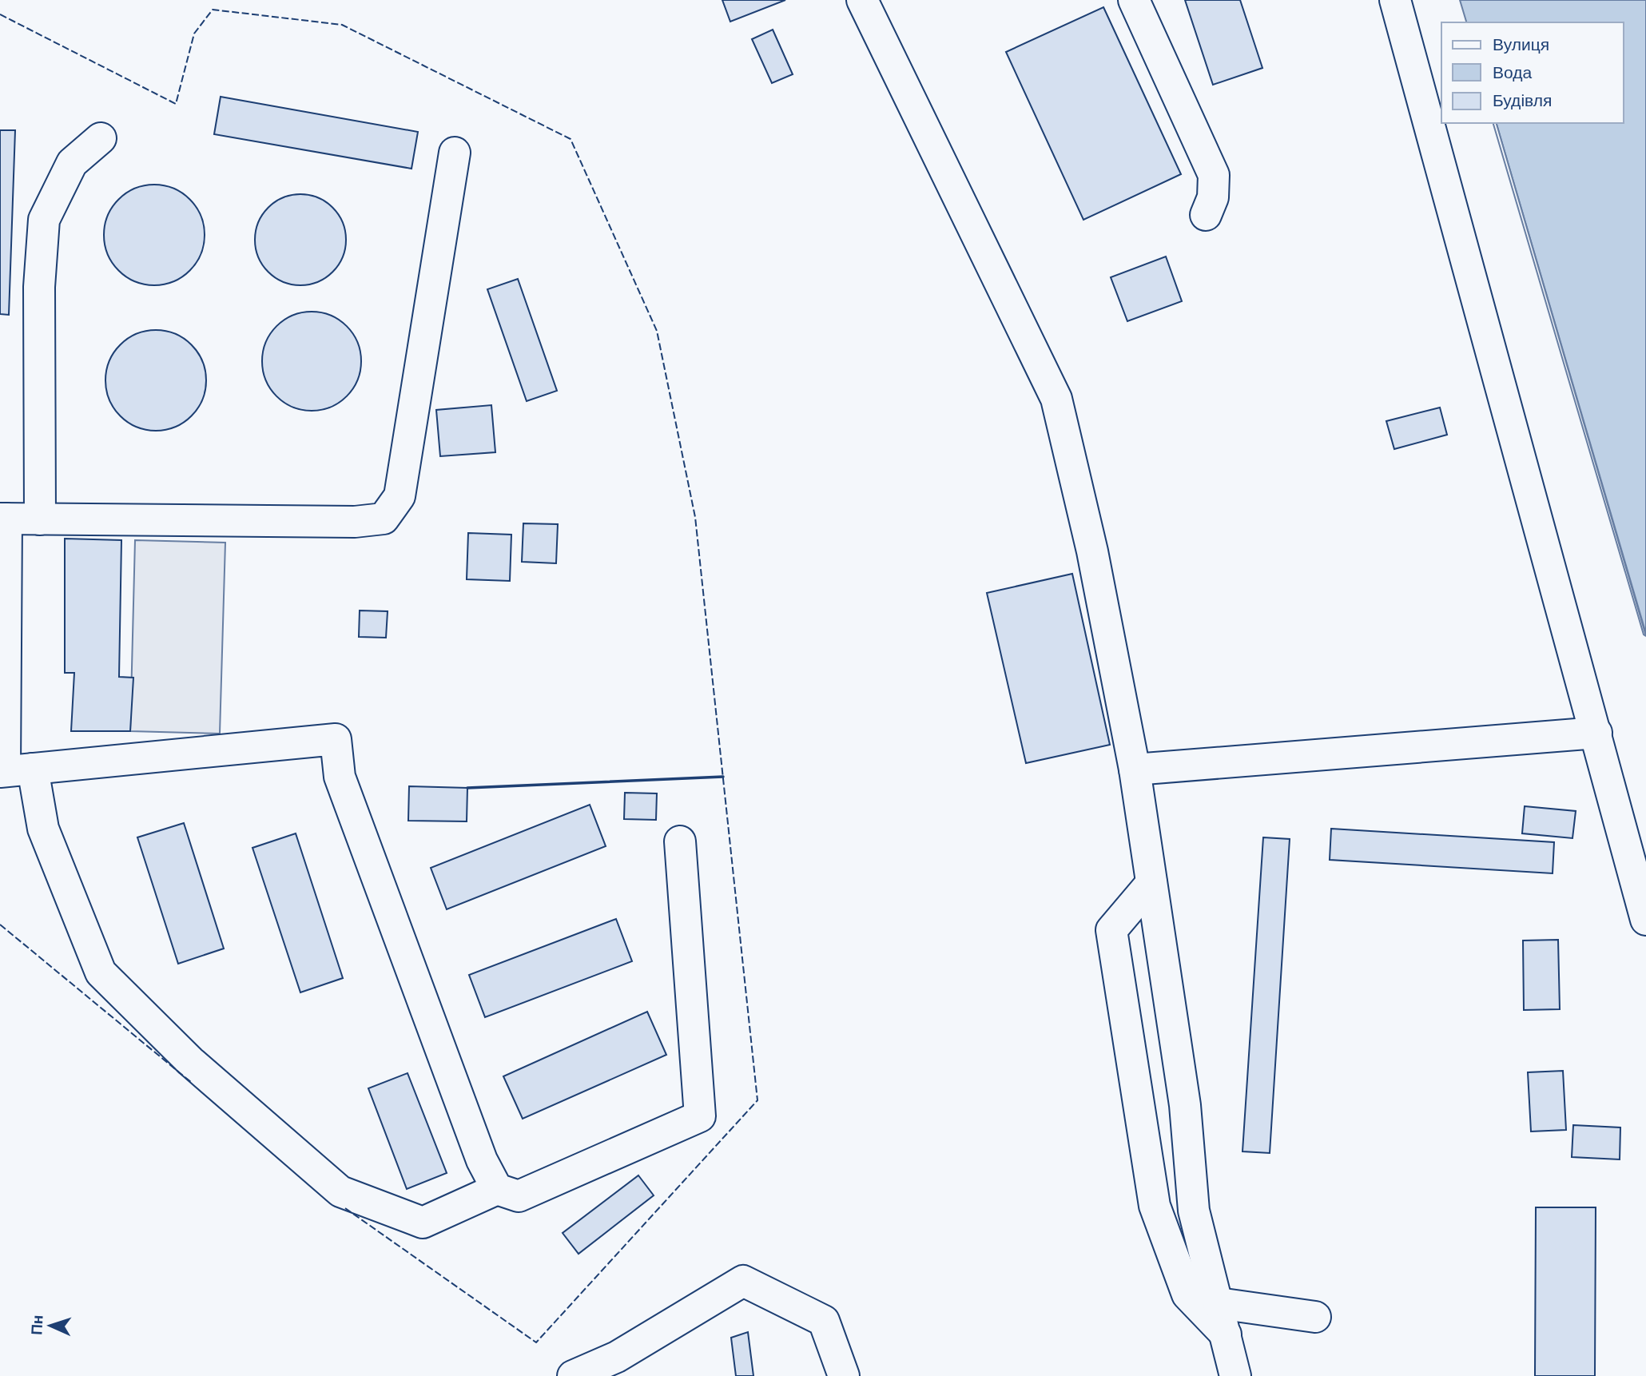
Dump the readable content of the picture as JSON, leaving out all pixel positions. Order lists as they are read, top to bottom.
{
  "legend": ["Вулиця", "Вода", "Будівля"],
  "north": "left"
}
